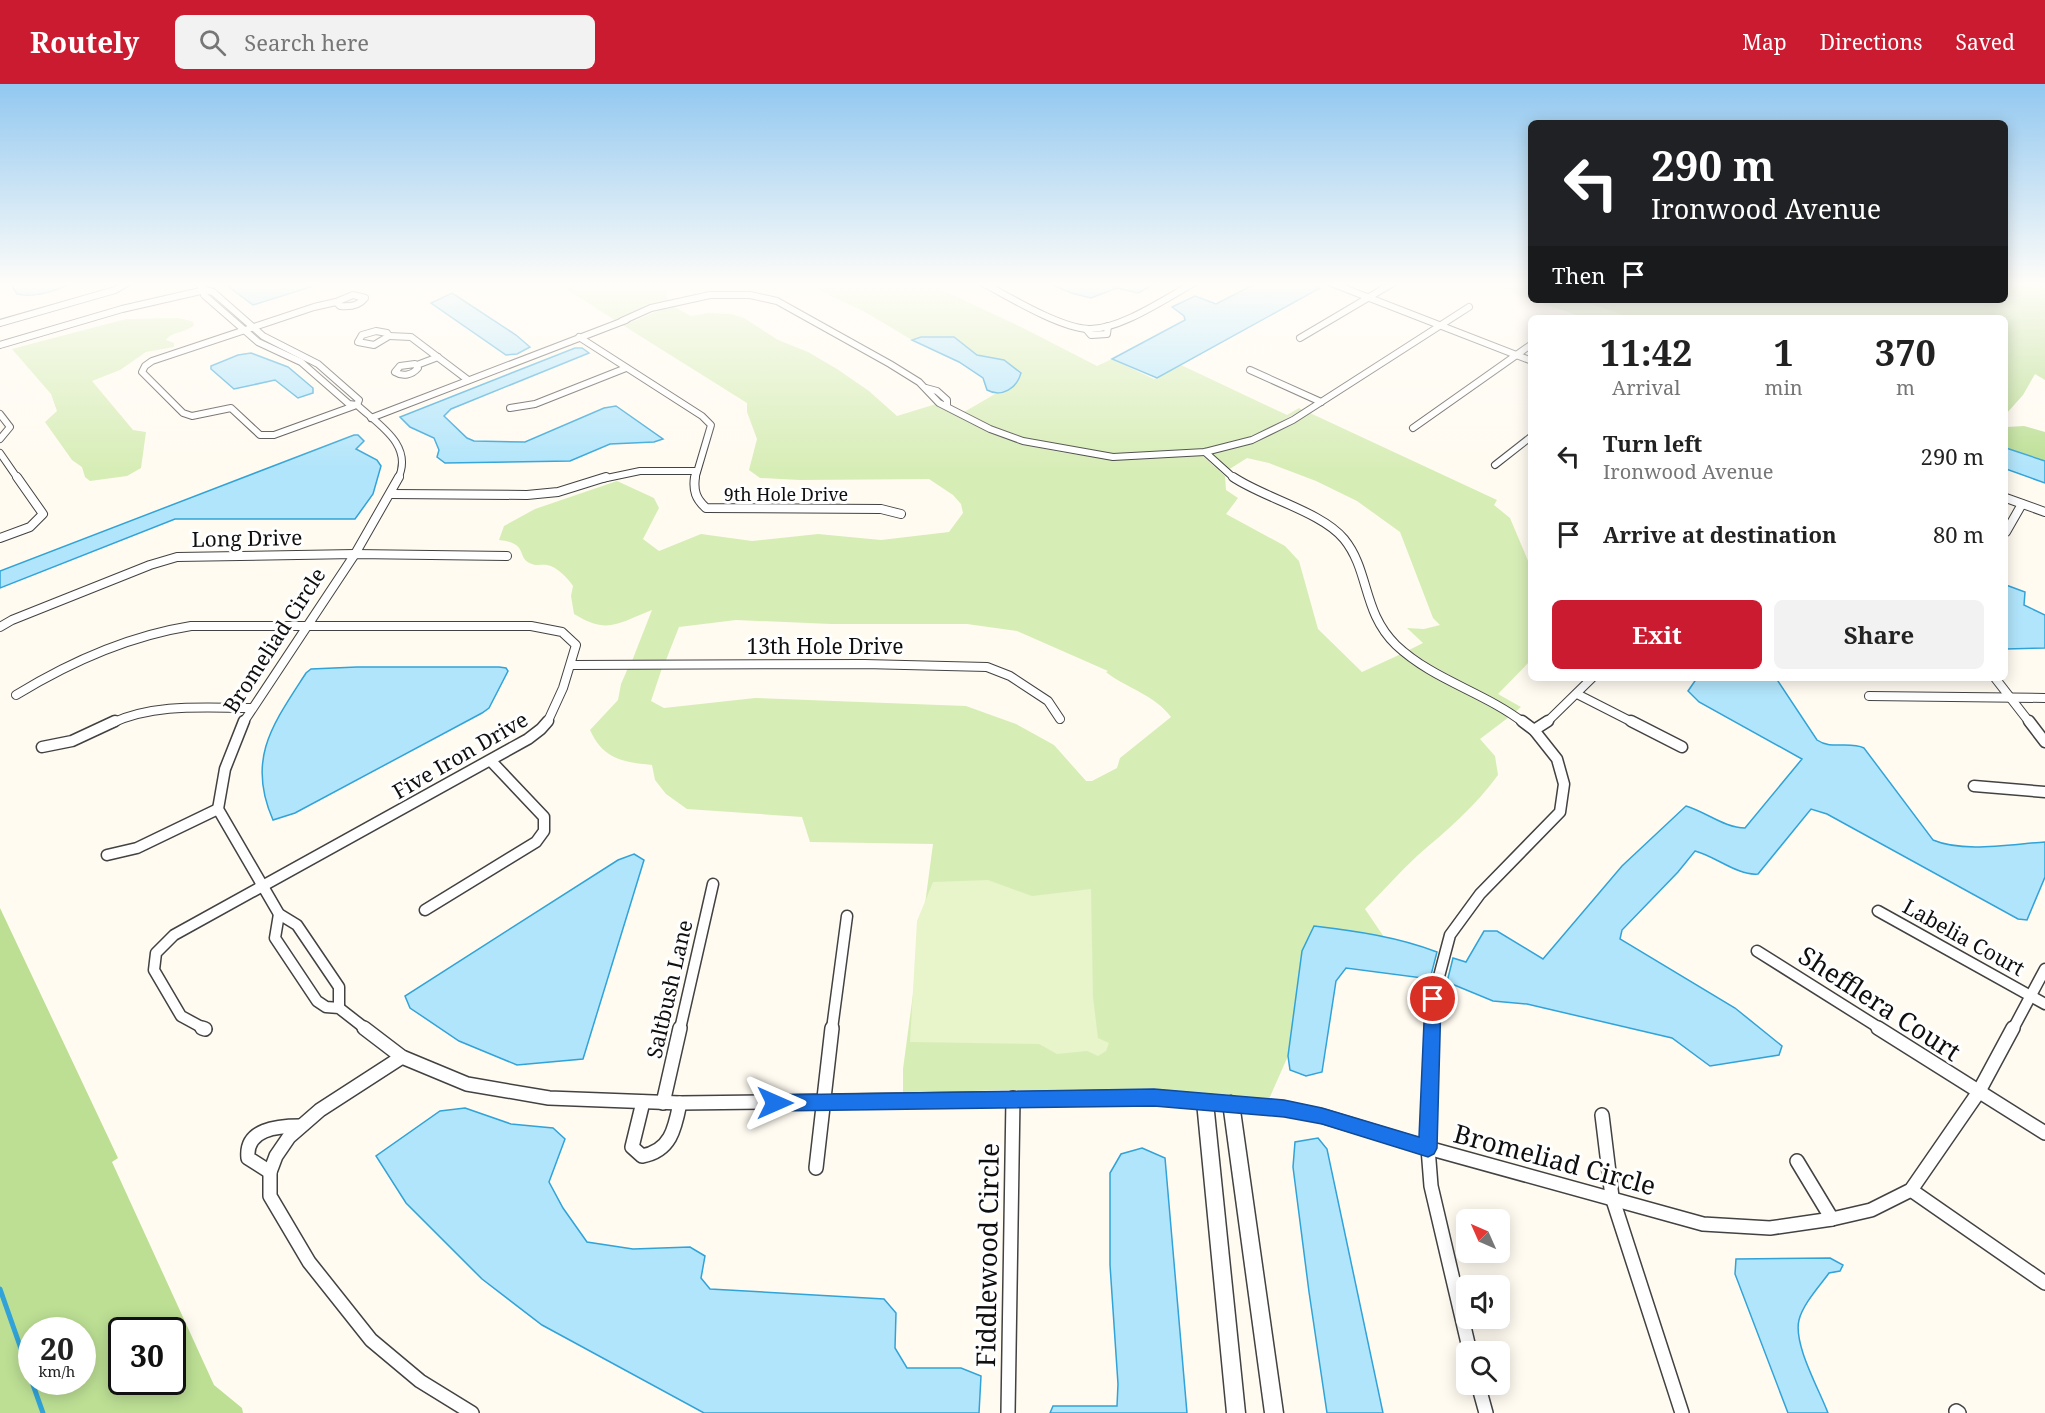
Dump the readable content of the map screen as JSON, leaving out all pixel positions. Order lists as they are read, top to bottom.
{
  "streets": {
    "street": [
      "9th Hole Drive",
      "Long Drive",
      "Bromeliad Circle",
      "13th Hole Drive",
      "Five Iron Drive",
      "Labelia Court",
      "Saltbush Lane",
      "Shefflera Court",
      "Fiddlewood Circle"
    ]
  },
  "crossings": [
    ["Long Drive", "Bromeliad Circle"],
    ["Bromeliad Circle", "Five Iron Drive"],
    ["Bromeliad Circle", "Labelia Court"],
    ["Bromeliad Circle", "Saltbush Lane"],
    ["Bromeliad Circle", "Shefflera Court"],
    ["Bromeliad Circle", "Fiddlewood Circle"],
    ["13th Hole Drive", "Five Iron Drive"]
  ],
  "north": "top left",
  "page": {
    "header": "Routely",
    "search": "Search here",
    "nav": ["Map", "Directions", "Saved"],
    "turn": ["290 m", "Ironwood Avenue"],
    "then": "Then",
    "eta": [
      "11:42",
      "Arrival",
      "1",
      "min",
      "370",
      "m"
    ],
    "list": [
      {
        "name": "Turn left",
        "note": "Ironwood Avenue",
        "value": "290 m"
      },
      {
        "name": "Arrive at destination",
        "value": "80 m"
      }
    ],
    "buttons": ["Exit", "Share"],
    "speed": "20 km/h",
    "limit": "30"
  }
}
